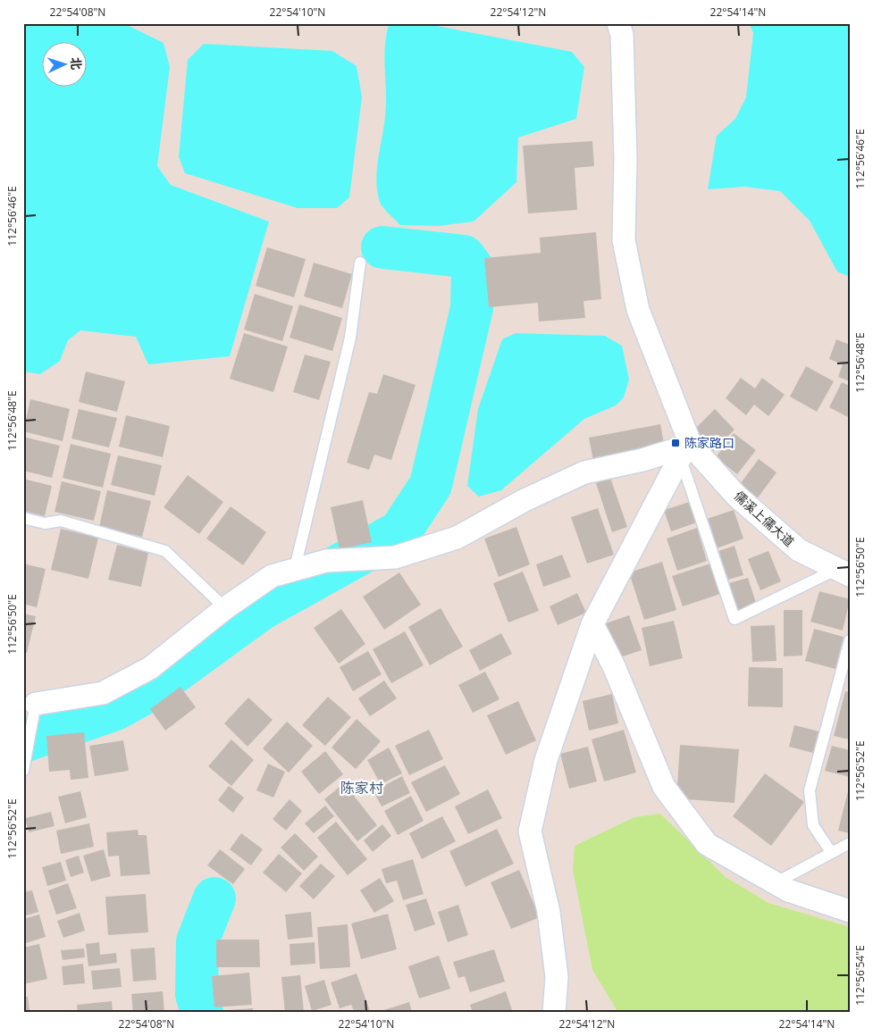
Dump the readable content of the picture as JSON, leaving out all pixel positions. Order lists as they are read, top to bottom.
{
  "streets": {
    "street": ["儒溪上儒大道"]
  },
  "districts": ["陈家村"],
  "places": {
    "transit": ["陈家路口"]
  },
  "north": "right",
  "coordinates": [
    "22°54'08\"N",
    "22°54'10\"N",
    "22°54'12\"N",
    "22°54'14\"N",
    "112°56'46\"E",
    "112°56'48\"E",
    "112°56'50\"E",
    "112°56'52\"E",
    "112°56'54\"E"
  ]
}
